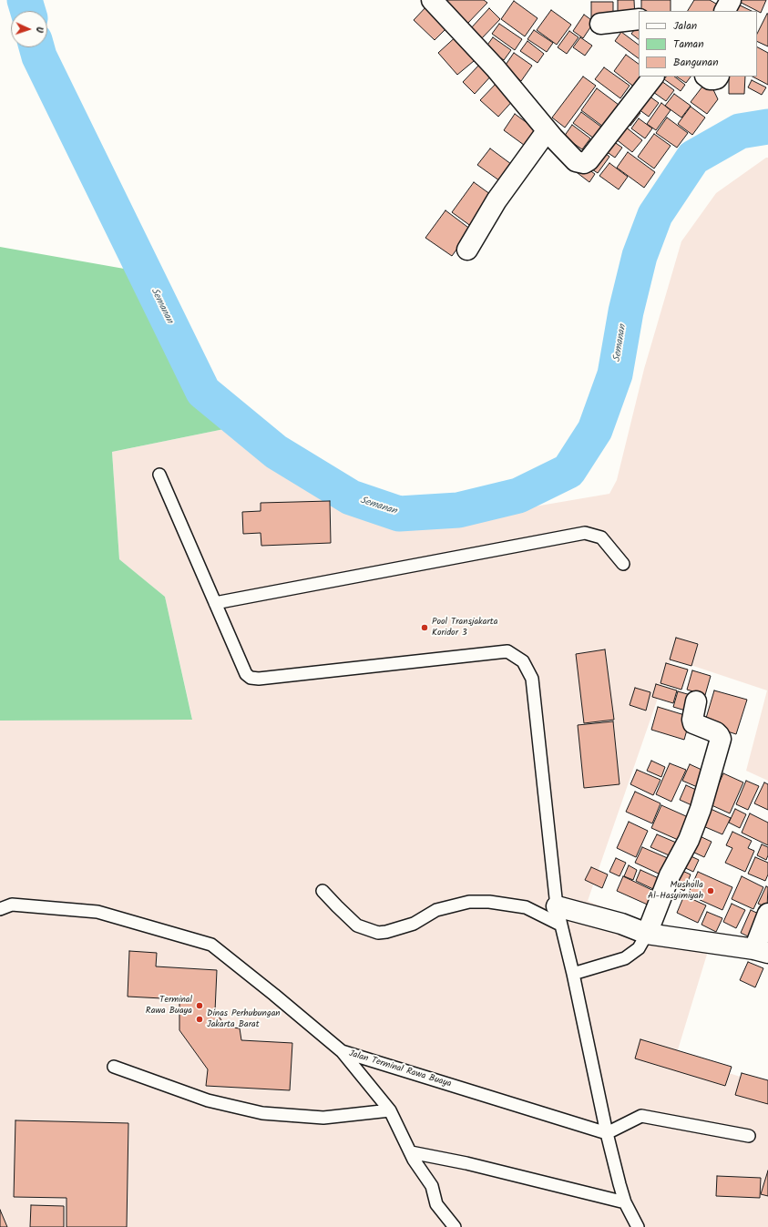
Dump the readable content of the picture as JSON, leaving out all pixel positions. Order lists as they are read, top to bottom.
{
  "streets": {
    "lane": ["Jalan Terminal Rawa Buaya"]
  },
  "water": ["Semanan"],
  "places": [
    "Pool Transjakarta Koridor 3",
    "Musholla Al-Hasyimiyah",
    "Terminal Rawa Buaya",
    "Dinas Perhubungan Jakarta Barat"
  ],
  "legend": ["Jalan", "Taman", "Bangunan"],
  "north": "right"
}
